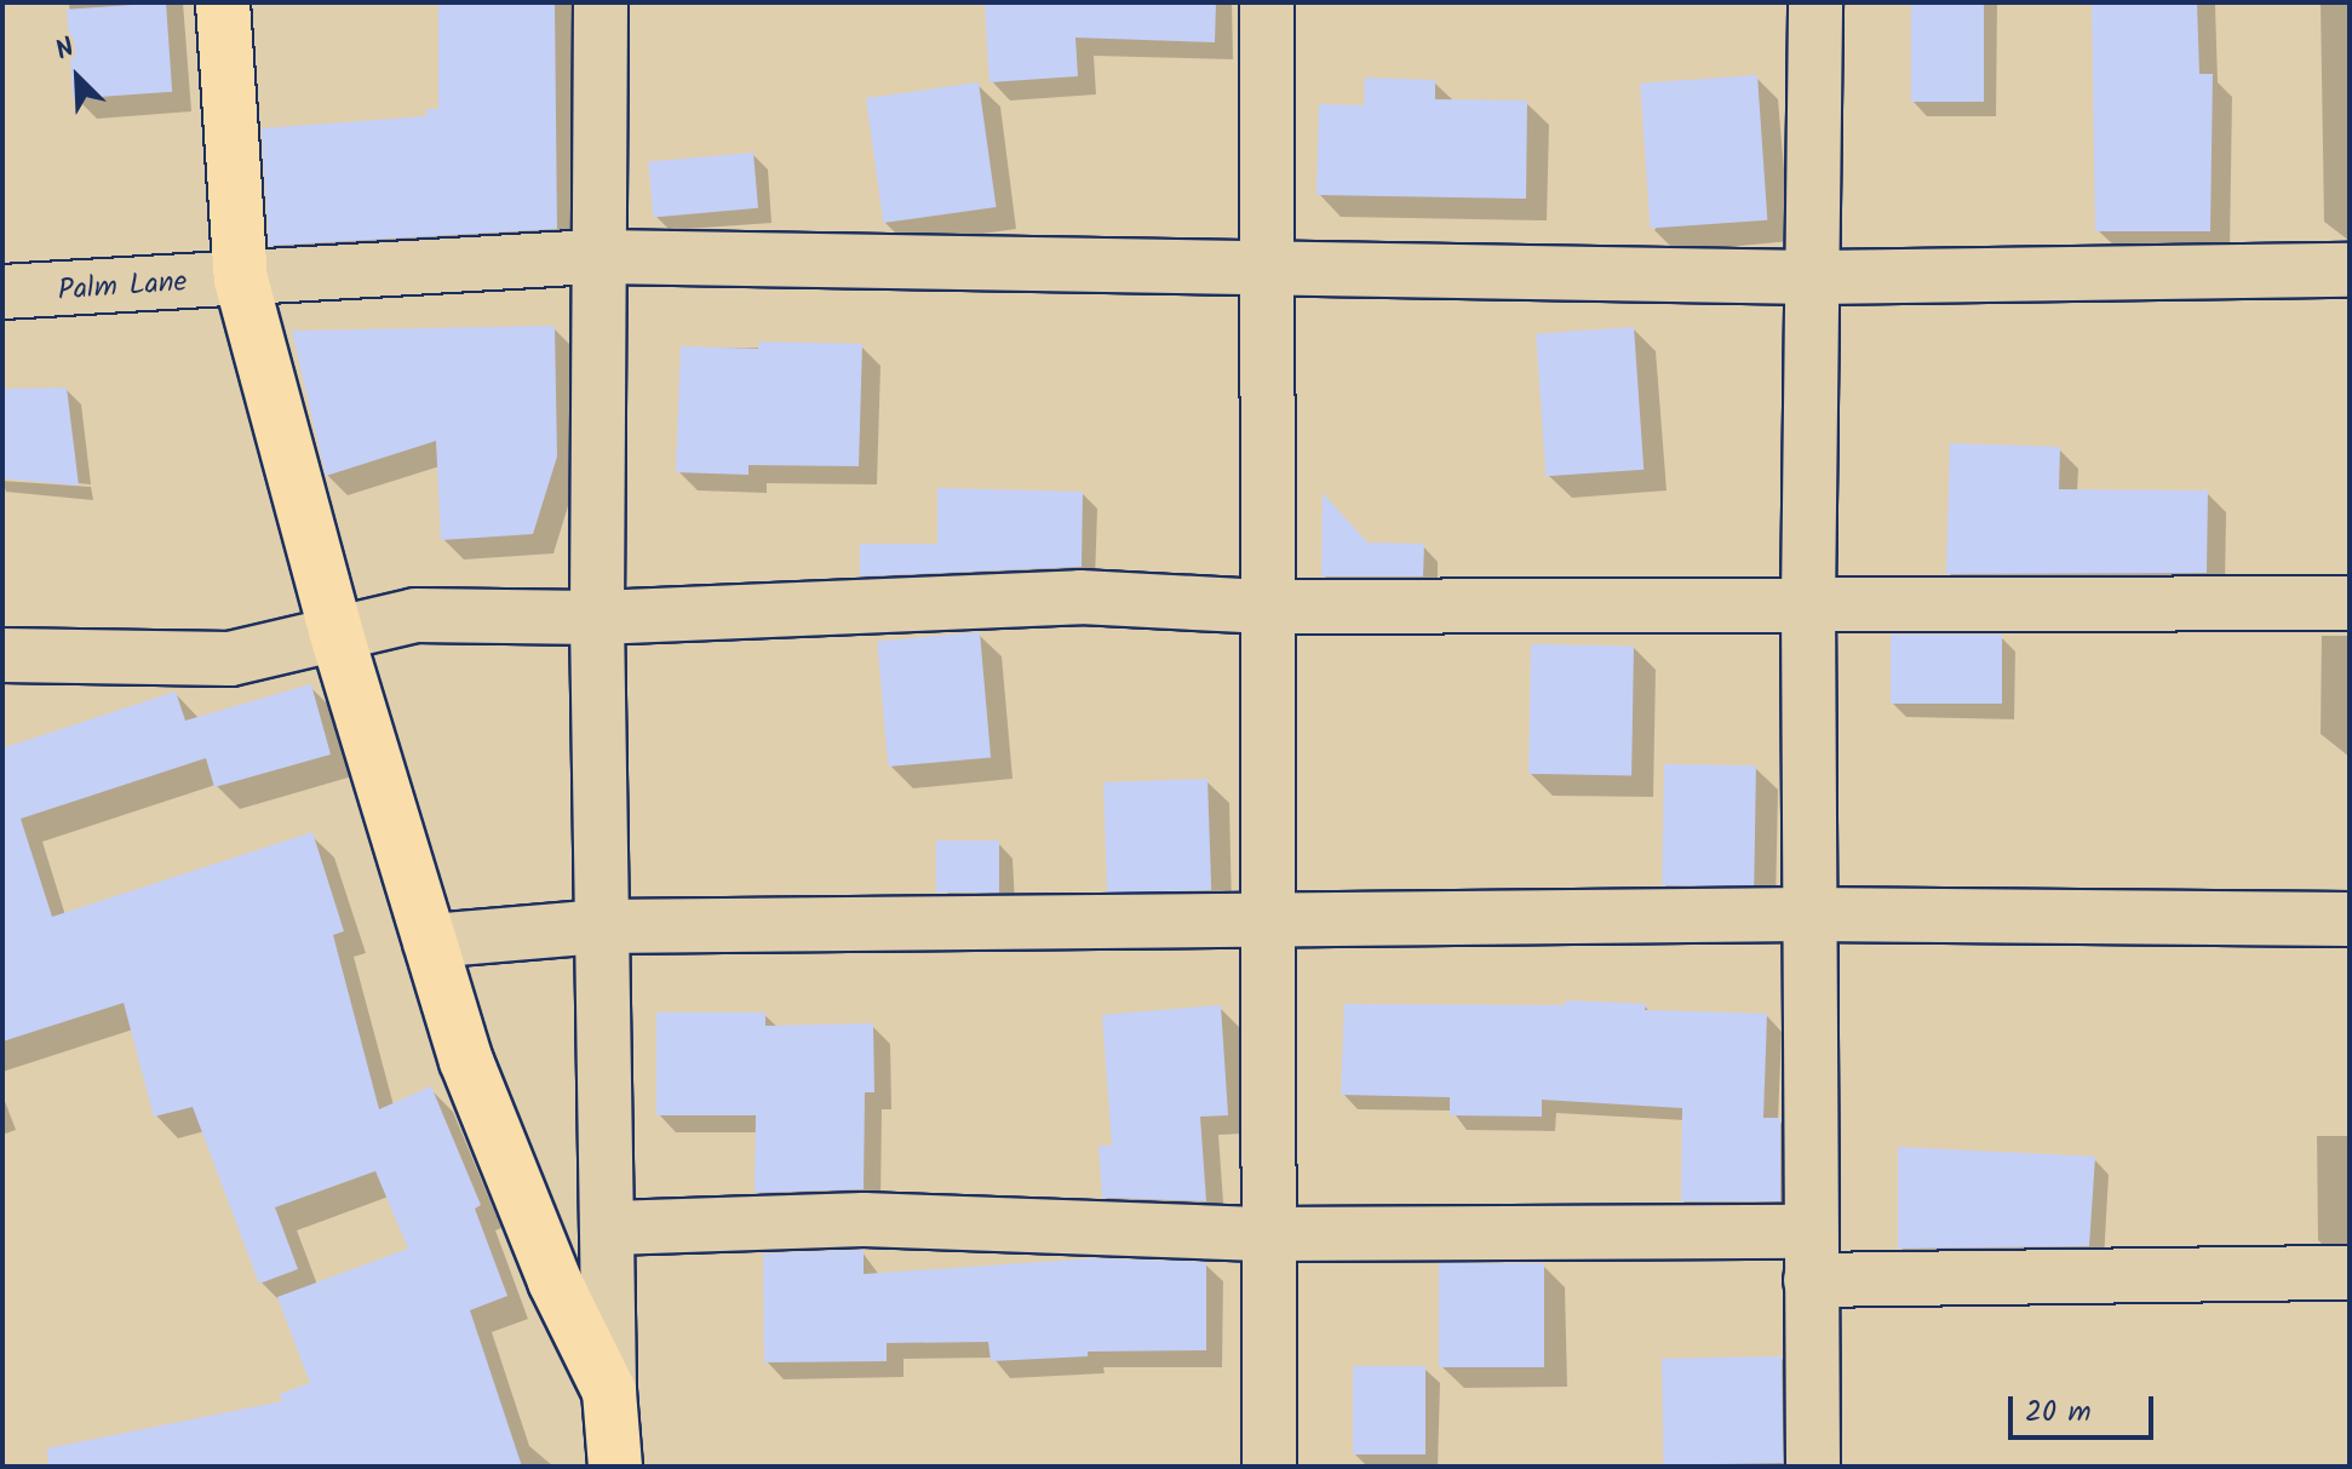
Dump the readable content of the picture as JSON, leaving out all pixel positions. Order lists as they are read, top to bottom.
{
  "streets": {
    "street": ["Palm Lane"]
  },
  "scale_bar": "20 m",
  "north": "top left"
}
